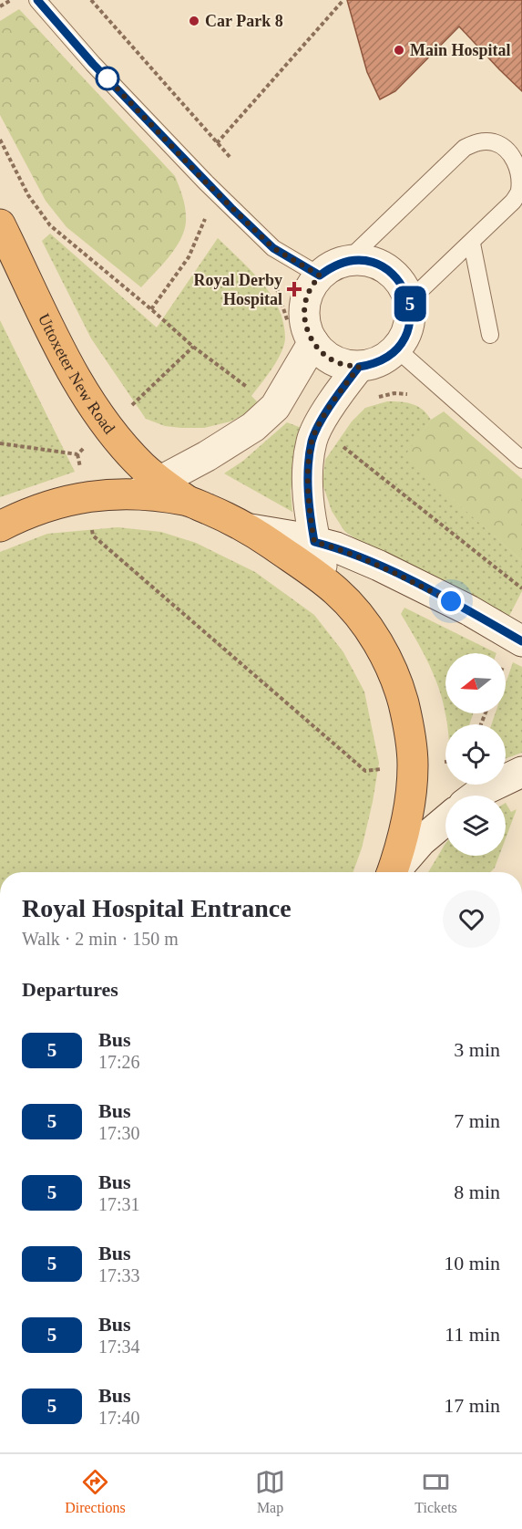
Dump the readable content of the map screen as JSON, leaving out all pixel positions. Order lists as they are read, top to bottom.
{
  "streets": {
    "highway": ["Uttoxeter New Road"]
  },
  "places": {
    "other": ["Car Park 8", "Main Hospital"],
    "health": ["Royal Derby Hospital"]
  },
  "lines": ["bus line 5"],
  "north": "left",
  "page": {
    "on_map": "5",
    "heading": [
      ["Royal Hospital Entrance", "Walk · 2 min · 150 m"],
      "Departures"
    ],
    "list": [
      {
        "mark": "5",
        "name": "Bus",
        "note": "17:26",
        "value": "3 min"
      },
      {
        "mark": "5",
        "name": "Bus",
        "note": "17:30",
        "value": "7 min"
      },
      {
        "mark": "5",
        "name": "Bus",
        "note": "17:31",
        "value": "8 min"
      },
      {
        "mark": "5",
        "name": "Bus",
        "note": "17:33",
        "value": "10 min"
      },
      {
        "mark": "5",
        "name": "Bus",
        "note": "17:34",
        "value": "11 min"
      },
      {
        "mark": "5",
        "name": "Bus",
        "note": "17:40",
        "value": "17 min"
      }
    ],
    "tabs": ["Directions", "Map", "Tickets"]
  }
}
